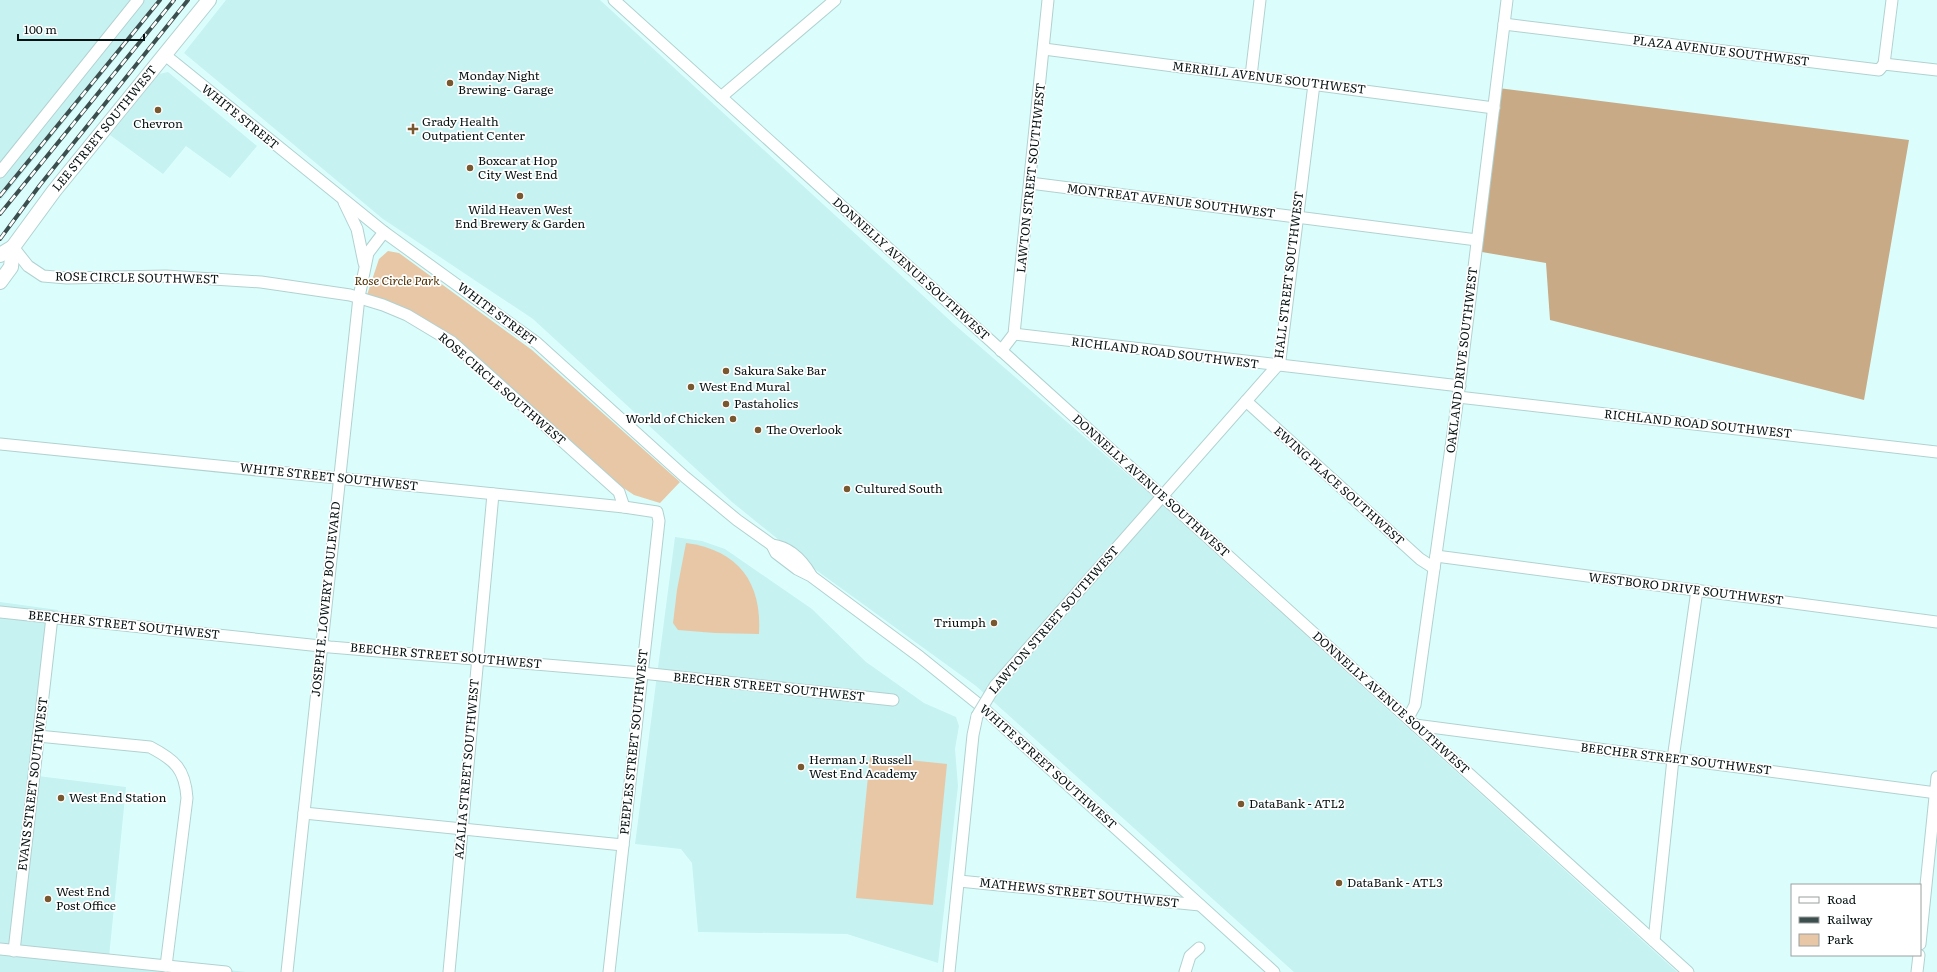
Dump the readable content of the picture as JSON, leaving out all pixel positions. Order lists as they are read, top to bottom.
{
  "streets": {
    "main road": ["LEE STREET SOUTHWEST"],
    "street": [
      "PLAZA AVENUE SOUTHWEST",
      "MERRILL AVENUE SOUTHWEST",
      "WHITE STREET",
      "LAWTON STREET SOUTHWEST",
      "MONTREAT AVENUE SOUTHWEST",
      "DONNELLY AVENUE SOUTHWEST",
      "HALL STREET SOUTHWEST",
      "ROSE CIRCLE SOUTHWEST",
      "RICHLAND ROAD SOUTHWEST",
      "OAKLAND DRIVE SOUTHWEST",
      "WHITE STREET SOUTHWEST",
      "EWING PLACE SOUTHWEST",
      "WESTBORO DRIVE SOUTHWEST",
      "JOSEPH E. LOWERY BOULEVARD",
      "BEECHER STREET SOUTHWEST",
      "PEEPLES STREET SOUTHWEST",
      "AZALIA STREET SOUTHWEST",
      "EVANS STREET SOUTHWEST",
      "MATHEWS STREET SOUTHWEST"
    ]
  },
  "crossings": [
    ["PLAZA AVENUE SOUTHWEST", "OAKLAND DRIVE SOUTHWEST"],
    ["MERRILL AVENUE SOUTHWEST", "LAWTON STREET SOUTHWEST"],
    ["MERRILL AVENUE SOUTHWEST", "HALL STREET SOUTHWEST"],
    ["MERRILL AVENUE SOUTHWEST", "OAKLAND DRIVE SOUTHWEST"],
    ["WHITE STREET", "LEE STREET SOUTHWEST"],
    ["WHITE STREET", "WHITE STREET SOUTHWEST"],
    ["WHITE STREET", "JOSEPH E. LOWERY BOULEVARD"],
    ["LEE STREET SOUTHWEST", "ROSE CIRCLE SOUTHWEST"],
    ["LAWTON STREET SOUTHWEST", "MONTREAT AVENUE SOUTHWEST"],
    ["LAWTON STREET SOUTHWEST", "DONNELLY AVENUE SOUTHWEST"],
    ["LAWTON STREET SOUTHWEST", "HALL STREET SOUTHWEST"],
    ["LAWTON STREET SOUTHWEST", "RICHLAND ROAD SOUTHWEST"],
    ["LAWTON STREET SOUTHWEST", "MATHEWS STREET SOUTHWEST"],
    ["MONTREAT AVENUE SOUTHWEST", "HALL STREET SOUTHWEST"],
    ["MONTREAT AVENUE SOUTHWEST", "OAKLAND DRIVE SOUTHWEST"],
    ["DONNELLY AVENUE SOUTHWEST", "HALL STREET SOUTHWEST"],
    ["DONNELLY AVENUE SOUTHWEST", "OAKLAND DRIVE SOUTHWEST"],
    ["DONNELLY AVENUE SOUTHWEST", "BEECHER STREET SOUTHWEST"],
    ["HALL STREET SOUTHWEST", "RICHLAND ROAD SOUTHWEST"],
    ["HALL STREET SOUTHWEST", "EWING PLACE SOUTHWEST"],
    ["ROSE CIRCLE SOUTHWEST", "WHITE STREET SOUTHWEST"],
    ["ROSE CIRCLE SOUTHWEST", "JOSEPH E. LOWERY BOULEVARD"],
    ["RICHLAND ROAD SOUTHWEST", "OAKLAND DRIVE SOUTHWEST"],
    ["OAKLAND DRIVE SOUTHWEST", "EWING PLACE SOUTHWEST"],
    ["OAKLAND DRIVE SOUTHWEST", "WESTBORO DRIVE SOUTHWEST"],
    ["OAKLAND DRIVE SOUTHWEST", "BEECHER STREET SOUTHWEST"],
    ["WHITE STREET SOUTHWEST", "JOSEPH E. LOWERY BOULEVARD"],
    ["WHITE STREET SOUTHWEST", "PEEPLES STREET SOUTHWEST"],
    ["WHITE STREET SOUTHWEST", "AZALIA STREET SOUTHWEST"],
    ["WHITE STREET SOUTHWEST", "MATHEWS STREET SOUTHWEST"],
    ["JOSEPH E. LOWERY BOULEVARD", "BEECHER STREET SOUTHWEST"],
    ["BEECHER STREET SOUTHWEST", "PEEPLES STREET SOUTHWEST"],
    ["BEECHER STREET SOUTHWEST", "AZALIA STREET SOUTHWEST"],
    ["BEECHER STREET SOUTHWEST", "EVANS STREET SOUTHWEST"]
  ],
  "parks": ["Rose Circle Park"],
  "places": {
    "other": [
      "Monday Night Brewing- Garage",
      "Chevron",
      "Boxcar at Hop City West End",
      "Wild Heaven West End Brewery & Garden",
      "Sakura Sake Bar",
      "West End Mural",
      "Pastaholics",
      "World of Chicken",
      "The Overlook",
      "Cultured South",
      "Triumph",
      "Herman J. Russell West End Academy",
      "West End Station",
      "DataBank - ATL2",
      "DataBank - ATL3",
      "West End Post Office"
    ],
    "health": ["Grady Health Outpatient Center"]
  },
  "legend": ["Road", "Railway", "Park"],
  "scale_bar": "100 m"
}
